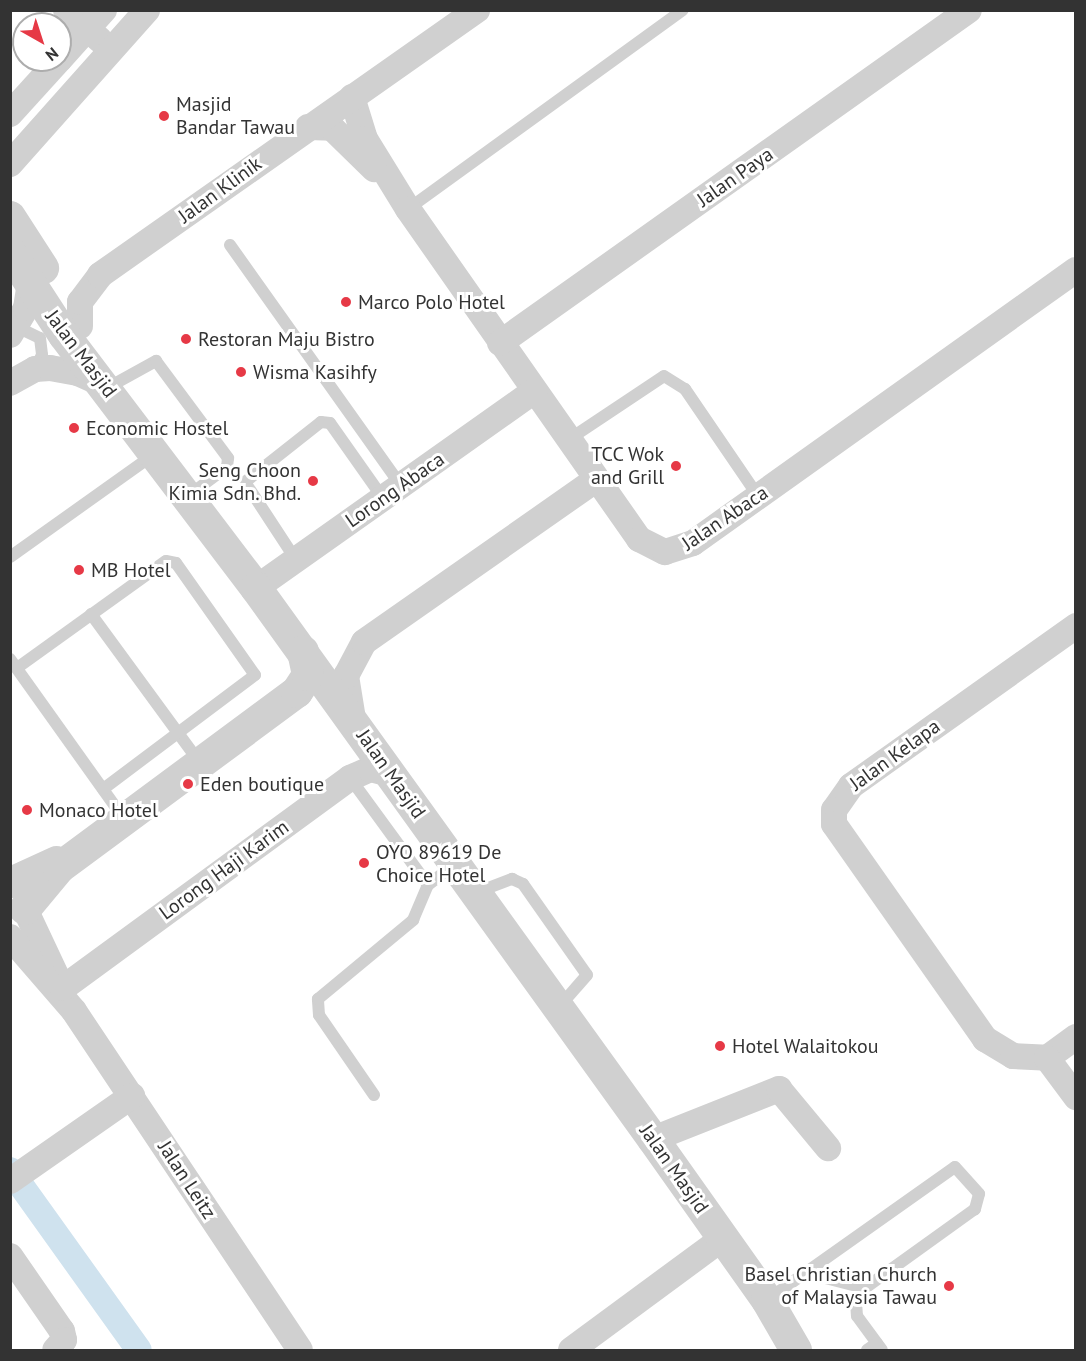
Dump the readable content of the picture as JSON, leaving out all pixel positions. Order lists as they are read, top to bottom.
{
  "streets": {
    "street": [
      "Jalan Paya",
      "Jalan Klinik",
      "Jalan Masjid",
      "Lorong Abaca",
      "Jalan Abaca",
      "Jalan Kelapa",
      "Lorong Haji Karim",
      "Jalan Leitz"
    ]
  },
  "crossings": [
    ["Jalan Paya", "Jalan Abaca"],
    ["Jalan Masjid", "Lorong Abaca"],
    ["Jalan Masjid", "Lorong Haji Karim"],
    ["Lorong Abaca", "Jalan Abaca"]
  ],
  "places": [
    "Masjid Bandar Tawau",
    "Marco Polo Hotel",
    "Restoran Maju Bistro",
    "Wisma Kasihfy",
    "Economic Hostel",
    "TCC Wok and Grill",
    "Seng Choon Kimia Sdn. Bhd.",
    "MB Hotel",
    "Eden boutique",
    "Monaco Hotel",
    "OYO 89619 De Choice Hotel",
    "Hotel Walaitokou",
    "Basel Christian Church of Malaysia Tawau"
  ],
  "north": "bottom right"
}
